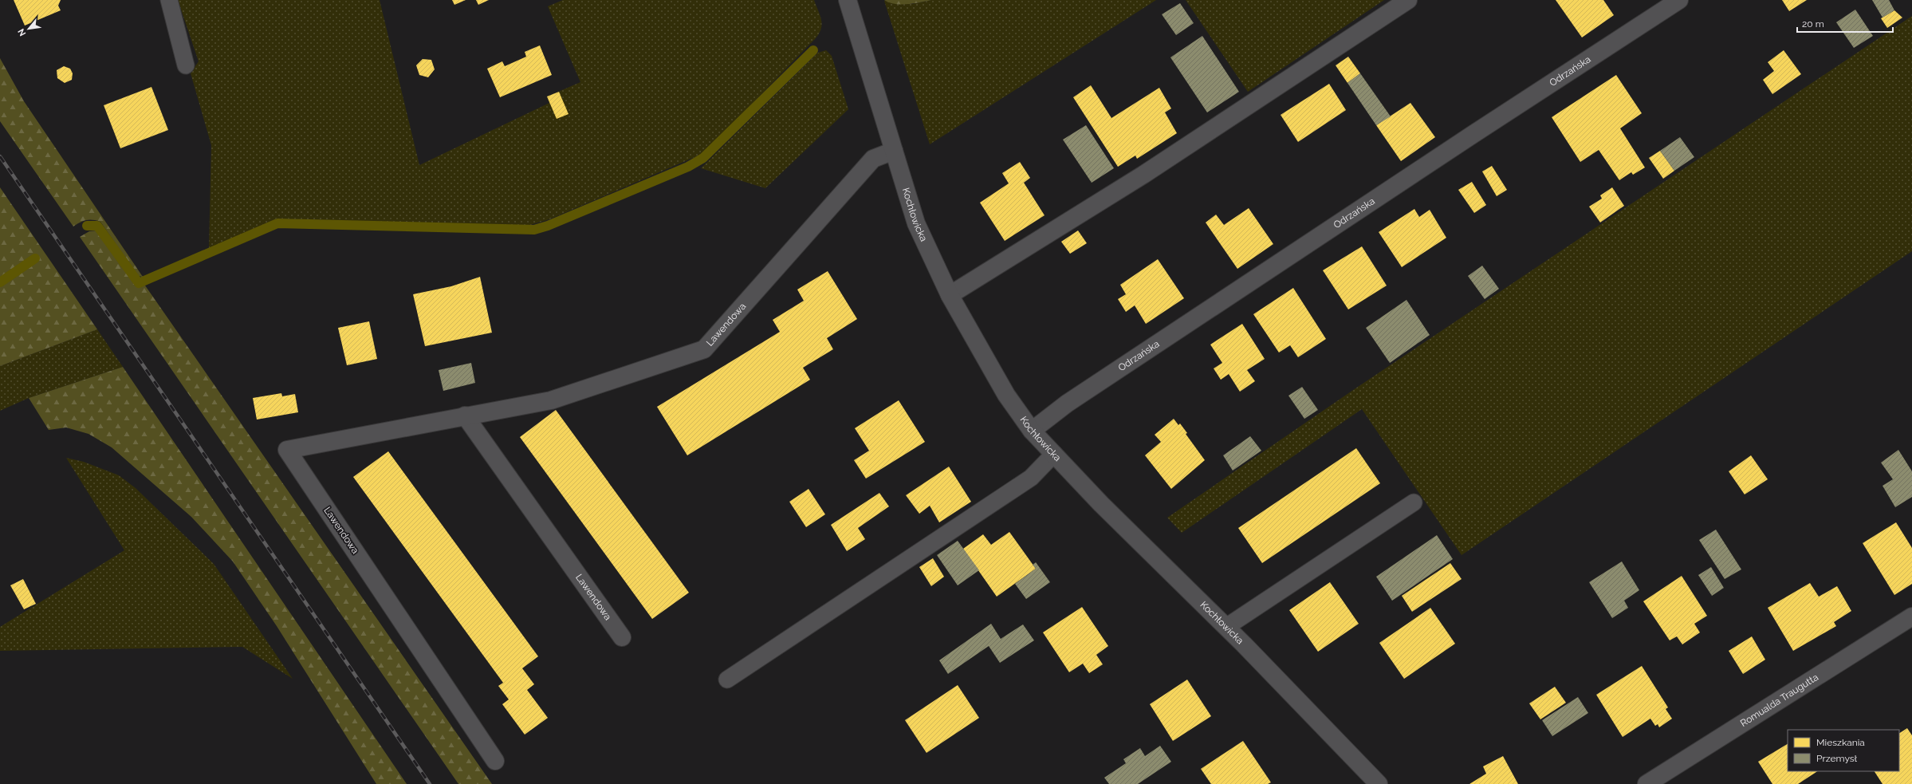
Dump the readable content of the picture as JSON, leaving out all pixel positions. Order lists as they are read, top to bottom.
{
  "streets": {
    "street": [
      "Odrzańska",
      "Kochłowicka",
      "Lawendowa",
      "Romualda Traugutta"
    ]
  },
  "crossings": [
    ["Odrzańska", "Kochłowicka"],
    ["Kochłowicka", "Lawendowa"]
  ],
  "legend": ["Mieszkania", "Przemysł"],
  "scale_bar": "20 m",
  "north": "bottom left"
}
